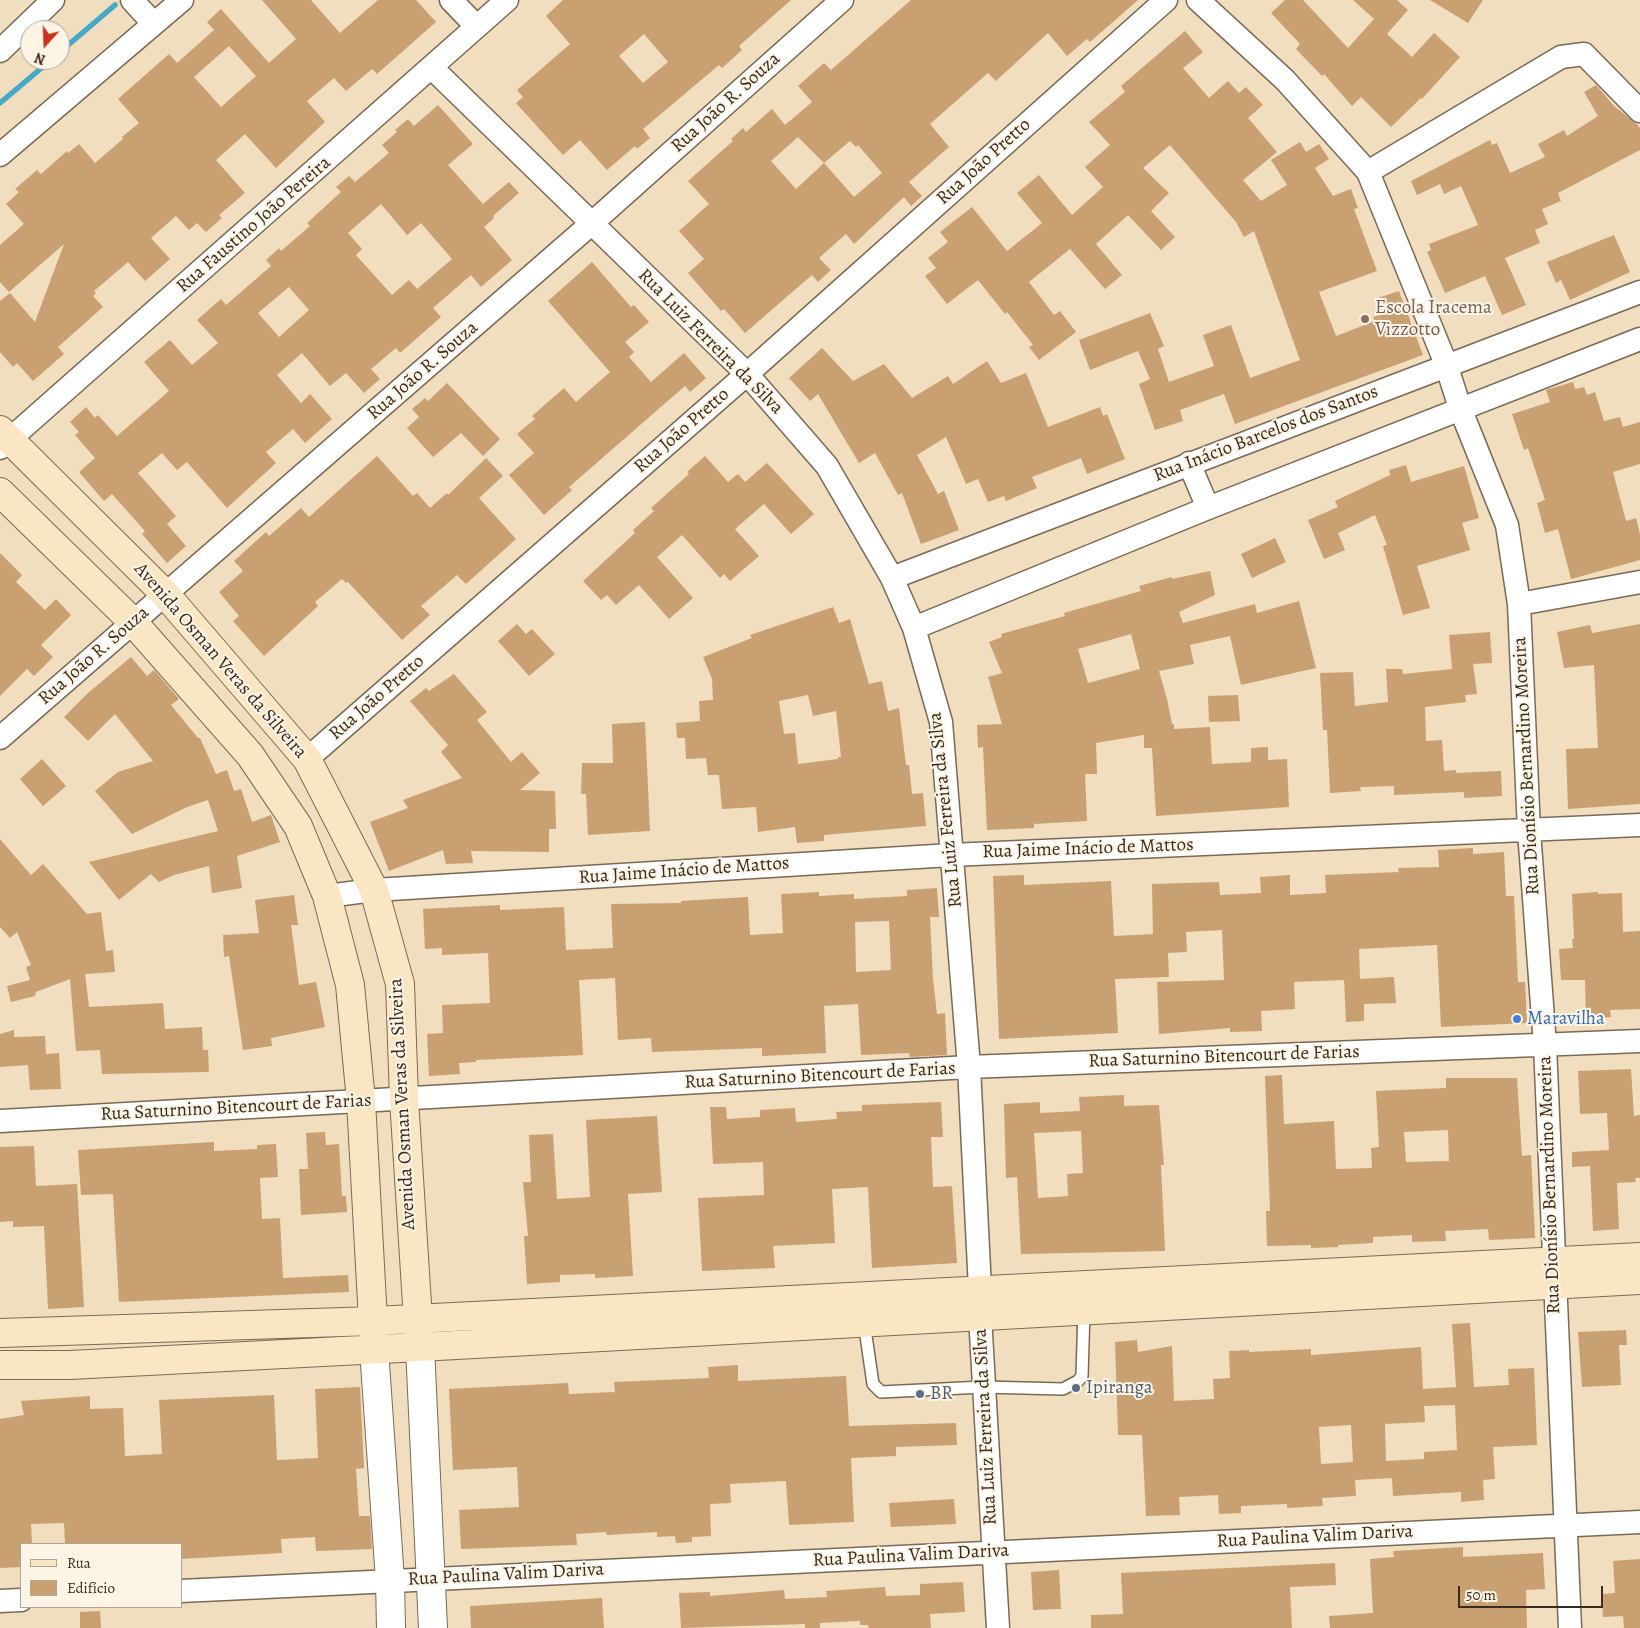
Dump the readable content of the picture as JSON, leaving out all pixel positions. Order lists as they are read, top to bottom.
{
  "streets": {
    "main road": ["Avenida Osman Veras da Silveira"],
    "street": [
      "Rua João R. Souza",
      "Rua João Pretto",
      "Rua Faustino João Pereira",
      "Rua Luiz Ferreira da Silva",
      "Rua Inácio Barcelos dos Santos",
      "Rua Dionísio Bernardino Moreira",
      "Rua Jaime Inácio de Mattos",
      "Rua Saturnino Bitencourt de Farias",
      "Rua Paulina Valim Dariva"
    ]
  },
  "crossings": [
    ["Rua João R. Souza", "Rua Luiz Ferreira da Silva"],
    ["Rua João R. Souza", "Avenida Osman Veras da Silveira"],
    ["Rua João Pretto", "Rua Luiz Ferreira da Silva"],
    ["Rua João Pretto", "Avenida Osman Veras da Silveira"],
    ["Rua Faustino João Pereira", "Rua Luiz Ferreira da Silva"],
    ["Rua Faustino João Pereira", "Avenida Osman Veras da Silveira"],
    ["Rua Luiz Ferreira da Silva", "Rua Inácio Barcelos dos Santos"],
    ["Rua Luiz Ferreira da Silva", "Rua Jaime Inácio de Mattos"],
    ["Rua Luiz Ferreira da Silva", "Rua Saturnino Bitencourt de Farias"],
    ["Rua Luiz Ferreira da Silva", "Rua Paulina Valim Dariva"],
    ["Rua Inácio Barcelos dos Santos", "Rua Dionísio Bernardino Moreira"],
    ["Avenida Osman Veras da Silveira", "Rua Jaime Inácio de Mattos"],
    ["Avenida Osman Veras da Silveira", "Rua Saturnino Bitencourt de Farias"],
    ["Rua Dionísio Bernardino Moreira", "Rua Jaime Inácio de Mattos"],
    ["Rua Dionísio Bernardino Moreira", "Rua Saturnino Bitencourt de Farias"],
    ["Rua Dionísio Bernardino Moreira", "Rua Paulina Valim Dariva"]
  ],
  "places": [
    "Escola Iracema Vizzotto",
    "Maravilha",
    "Ipiranga",
    "BR"
  ],
  "legend": ["Rua", "Edifício"],
  "scale_bar": "50 m",
  "north": "bottom"
}
